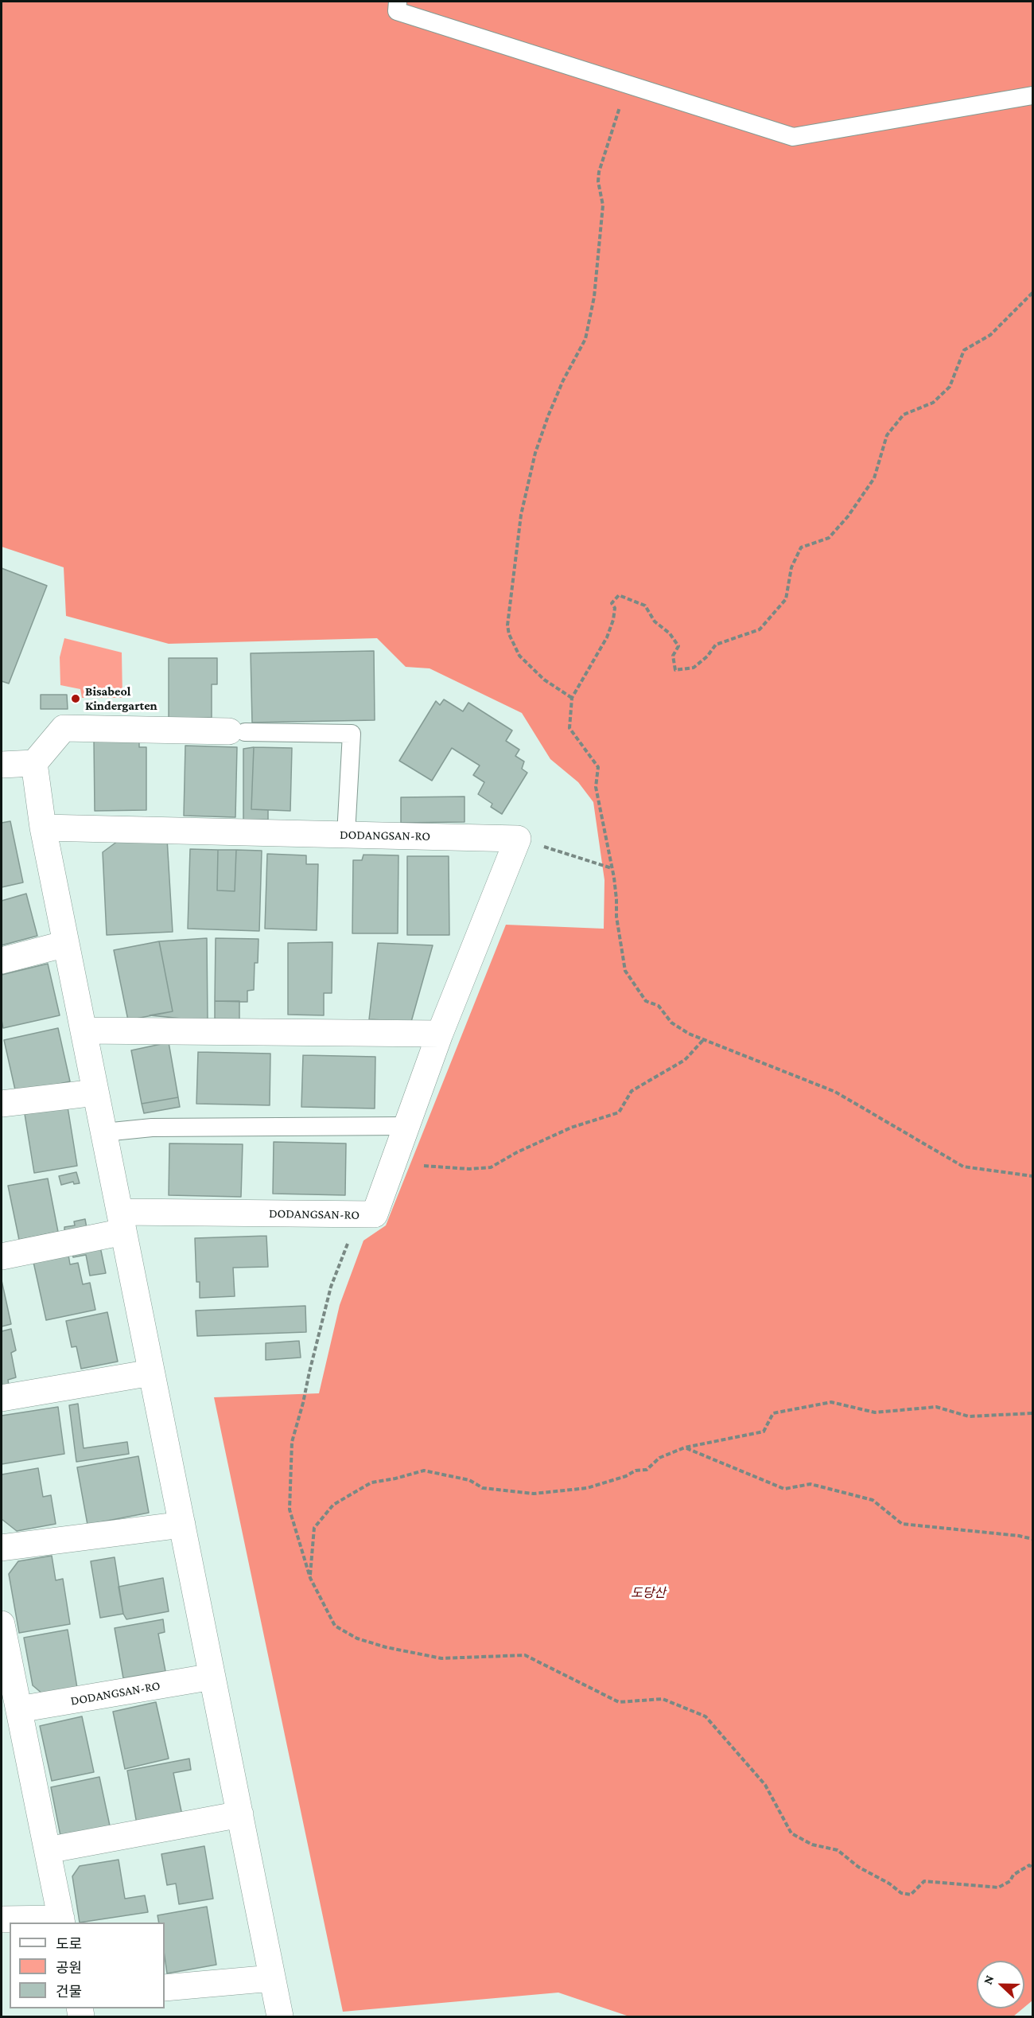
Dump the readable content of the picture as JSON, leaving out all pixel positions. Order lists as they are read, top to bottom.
{
  "streets": {
    "street": ["DODANGSAN-RO"]
  },
  "parks": ["도당산"],
  "places": ["Bisabeol Kindergarten"],
  "legend": ["도로", "공원", "건물"],
  "north": "left"
}
